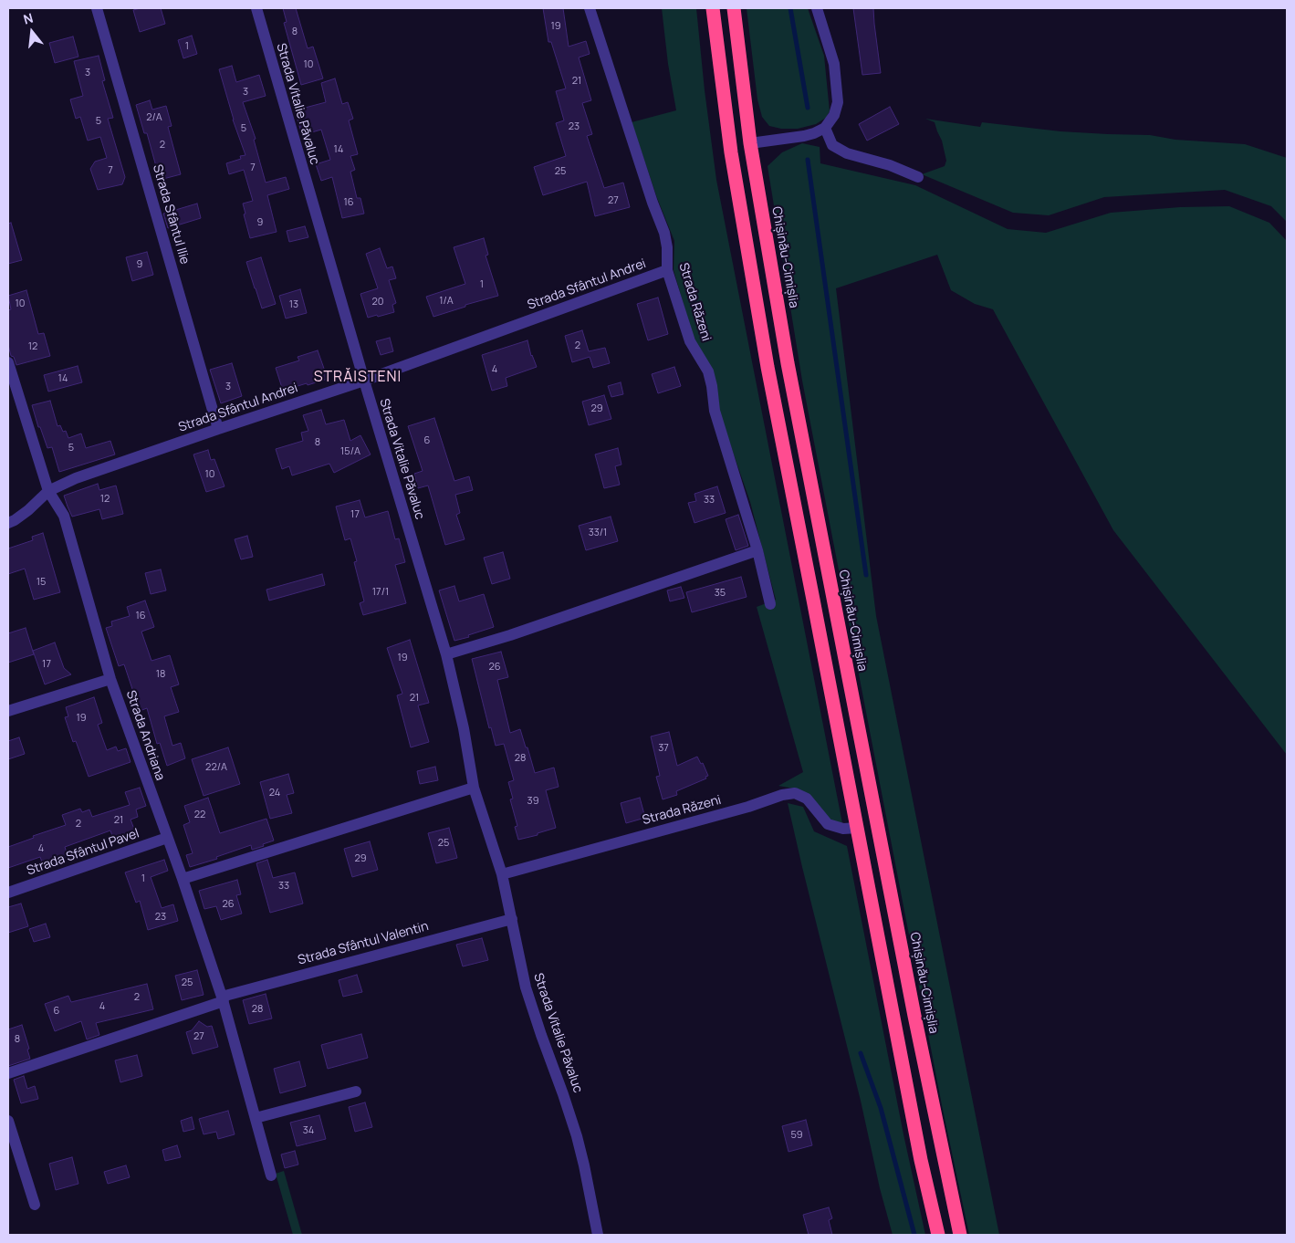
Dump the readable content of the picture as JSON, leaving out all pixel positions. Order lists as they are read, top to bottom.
{
  "streets": {
    "highway": ["Chișinău-Cimișlia"],
    "street": [
      "Strada Vitalie Păvaluc",
      "Strada Sfântul Ilie",
      "Strada Sfântul Andrei",
      "Strada Răzeni",
      "Strada Andriana",
      "Strada Sfântul Pavel",
      "Strada Sfântul Valentin"
    ]
  },
  "crossings": [
    ["Strada Vitalie Păvaluc", "Strada Sfântul Andrei"],
    ["Strada Vitalie Păvaluc", "Strada Răzeni"],
    ["Strada Vitalie Păvaluc", "Strada Sfântul Valentin"],
    ["Strada Sfântul Ilie", "Strada Sfântul Andrei"],
    ["Strada Sfântul Andrei", "Strada Răzeni"],
    ["Strada Sfântul Andrei", "Strada Andriana"],
    ["Strada Andriana", "Strada Sfântul Pavel"],
    ["Strada Andriana", "Strada Sfântul Valentin"]
  ],
  "districts": ["STRĂISTENI"],
  "house_numbers": [
    "19",
    "8",
    "1",
    "10",
    "3",
    "21",
    "3",
    "2/A",
    "5",
    "23",
    "5",
    "2",
    "14",
    "7",
    "7",
    "25",
    "27",
    "16",
    "9",
    "9",
    "1",
    "1/A",
    "20",
    "10",
    "13",
    "2",
    "12",
    "4",
    "14",
    "3",
    "29",
    "6",
    "8",
    "5",
    "15/A",
    "10",
    "12",
    "33",
    "17",
    "33/1",
    "15",
    "17/1",
    "35",
    "16",
    "19",
    "17",
    "26",
    "18",
    "21",
    "19",
    "37",
    "28",
    "22/A",
    "24",
    "39",
    "22",
    "21",
    "2",
    "25",
    "4",
    "29",
    "1",
    "33",
    "26",
    "23",
    "25",
    "2",
    "4",
    "28",
    "6",
    "27",
    "8",
    "34",
    "59"
  ],
  "north": "top"
}
